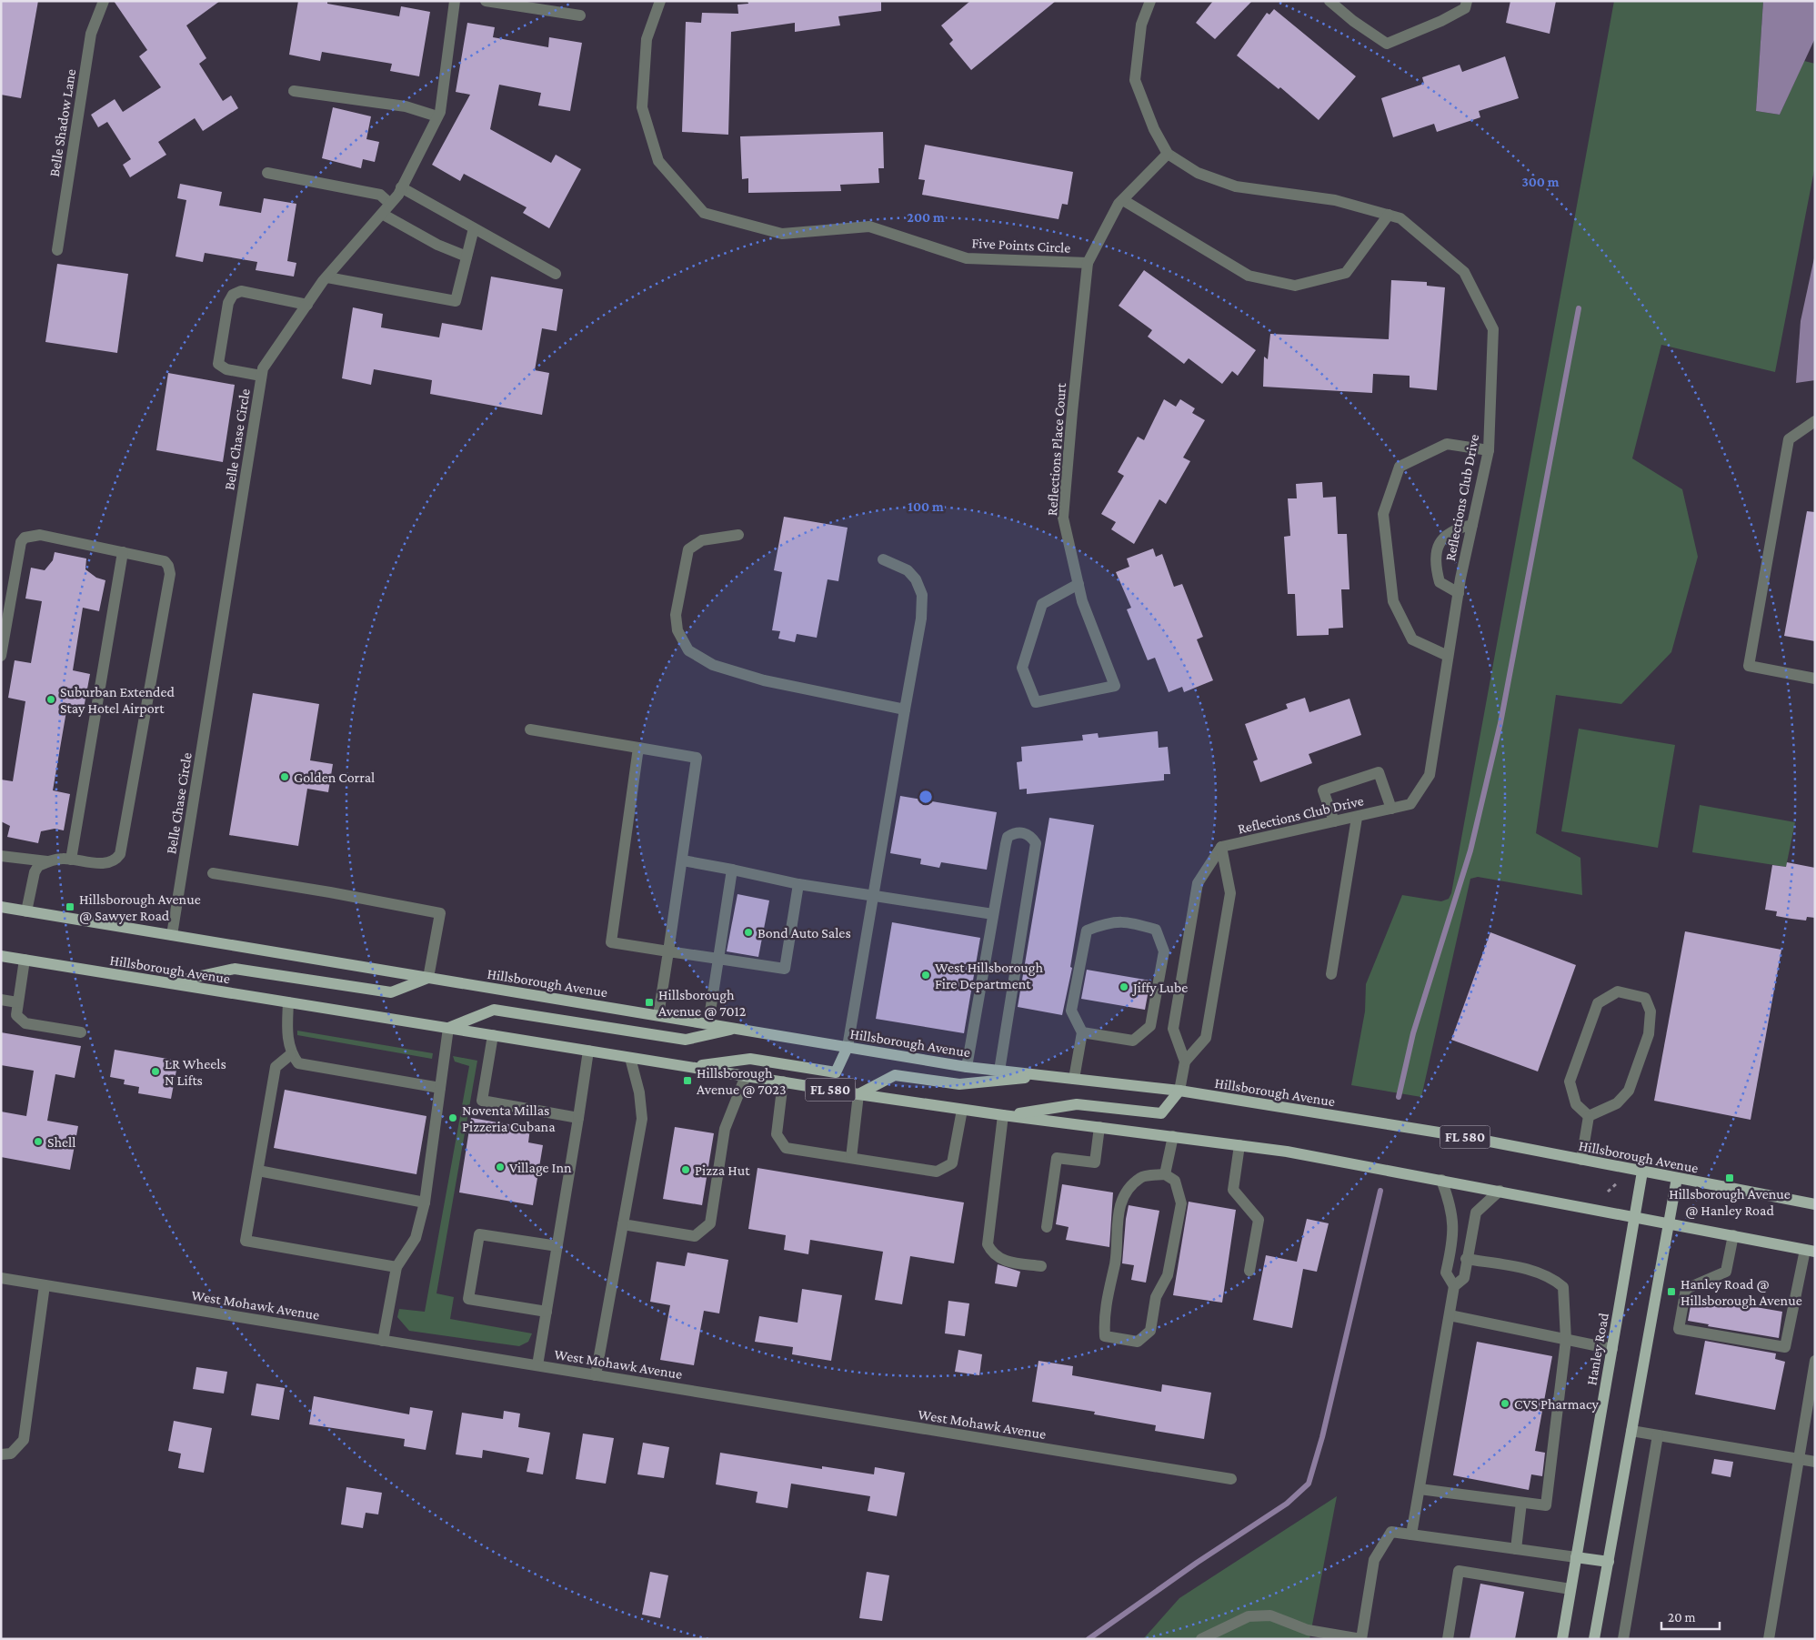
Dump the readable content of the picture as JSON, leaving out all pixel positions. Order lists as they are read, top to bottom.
{
  "streets": {
    "main road": ["Hillsborough Avenue", "FL 580", "Hanley Road"],
    "street": [
      "Belle Shadow Lane",
      "Five Points Circle",
      "Belle Chase Circle",
      "Reflections Place Court",
      "Reflections Club Drive",
      "West Mohawk Avenue"
    ]
  },
  "crossings": [
    ["Five Points Circle", "Reflections Place Court"],
    ["Belle Chase Circle", "Hillsborough Avenue"],
    ["Reflections Place Court", "Reflections Club Drive"],
    ["Hillsborough Avenue", "Hanley Road"]
  ],
  "places": {
    "other": [
      "Suburban Extended Stay Hotel Airport",
      "Golden Corral",
      "Bond Auto Sales",
      "West Hillsborough Fire Department",
      "Jiffy Lube",
      "LR Wheels N Lifts",
      "Noventa Millas Pizzeria Cubana",
      "Shell",
      "Village Inn",
      "Pizza Hut",
      "CVS Pharmacy"
    ],
    "transit": [
      "Hillsborough Avenue @ Sawyer Road",
      "Hillsborough Avenue @ 7012",
      "Hillsborough Avenue @ 7023",
      "Hillsborough Avenue @ Hanley Road",
      "Hanley Road @ Hillsborough Avenue"
    ]
  },
  "scale_bar": "20 m",
  "rings": ["300 m", "200 m", "100 m"]
}
